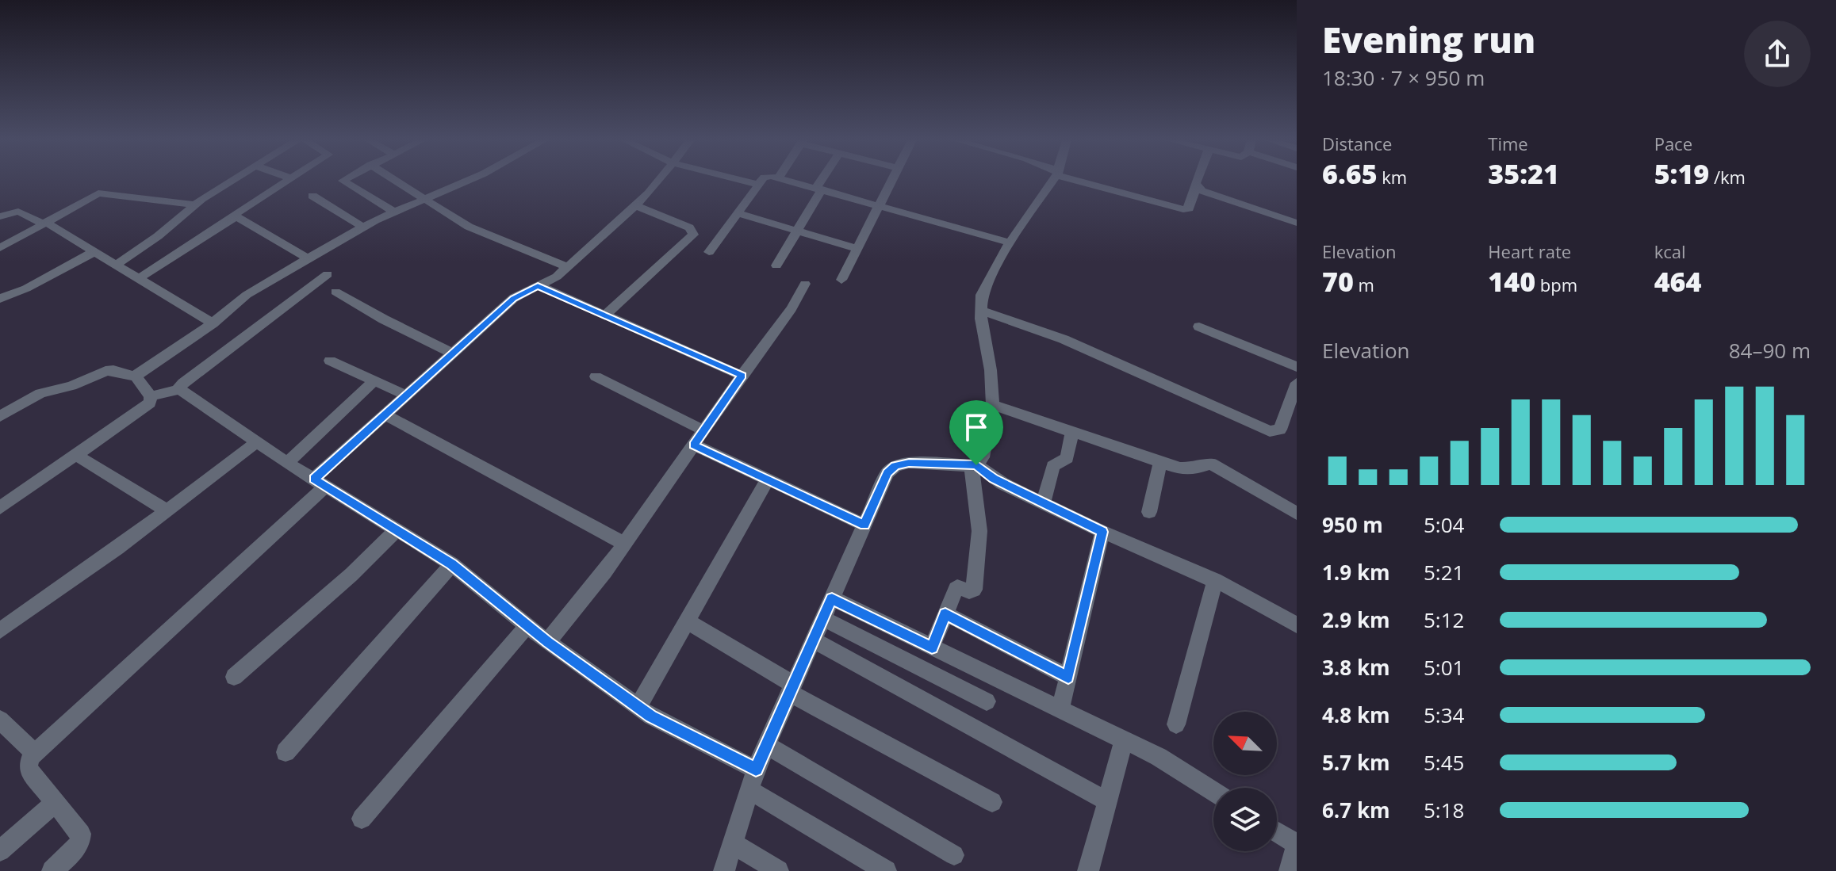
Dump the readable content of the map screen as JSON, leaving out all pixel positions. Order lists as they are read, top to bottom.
{
  "north": "top left",
  "page": {
    "heading": ["Evening run", "18:30 · 7 × 950 m"],
    "stats": [
      ["Distance", "6.65 km"],
      ["Time", "35:21"],
      ["Pace", "5:19 /km"],
      ["Elevation", "70 m"],
      ["Heart rate", "140 bpm"],
      ["kcal", "464"]
    ],
    "chart": ["Elevation", "84–90 m"],
    "list": [
      {
        "name": "950 m",
        "note": "5:04"
      },
      {
        "name": "1.9 km",
        "note": "5:21"
      },
      {
        "name": "2.9 km",
        "note": "5:12"
      },
      {
        "name": "3.8 km",
        "note": "5:01"
      },
      {
        "name": "4.8 km",
        "note": "5:34"
      },
      {
        "name": "5.7 km",
        "note": "5:45"
      },
      {
        "name": "6.7 km",
        "note": "5:18"
      }
    ]
  }
}
